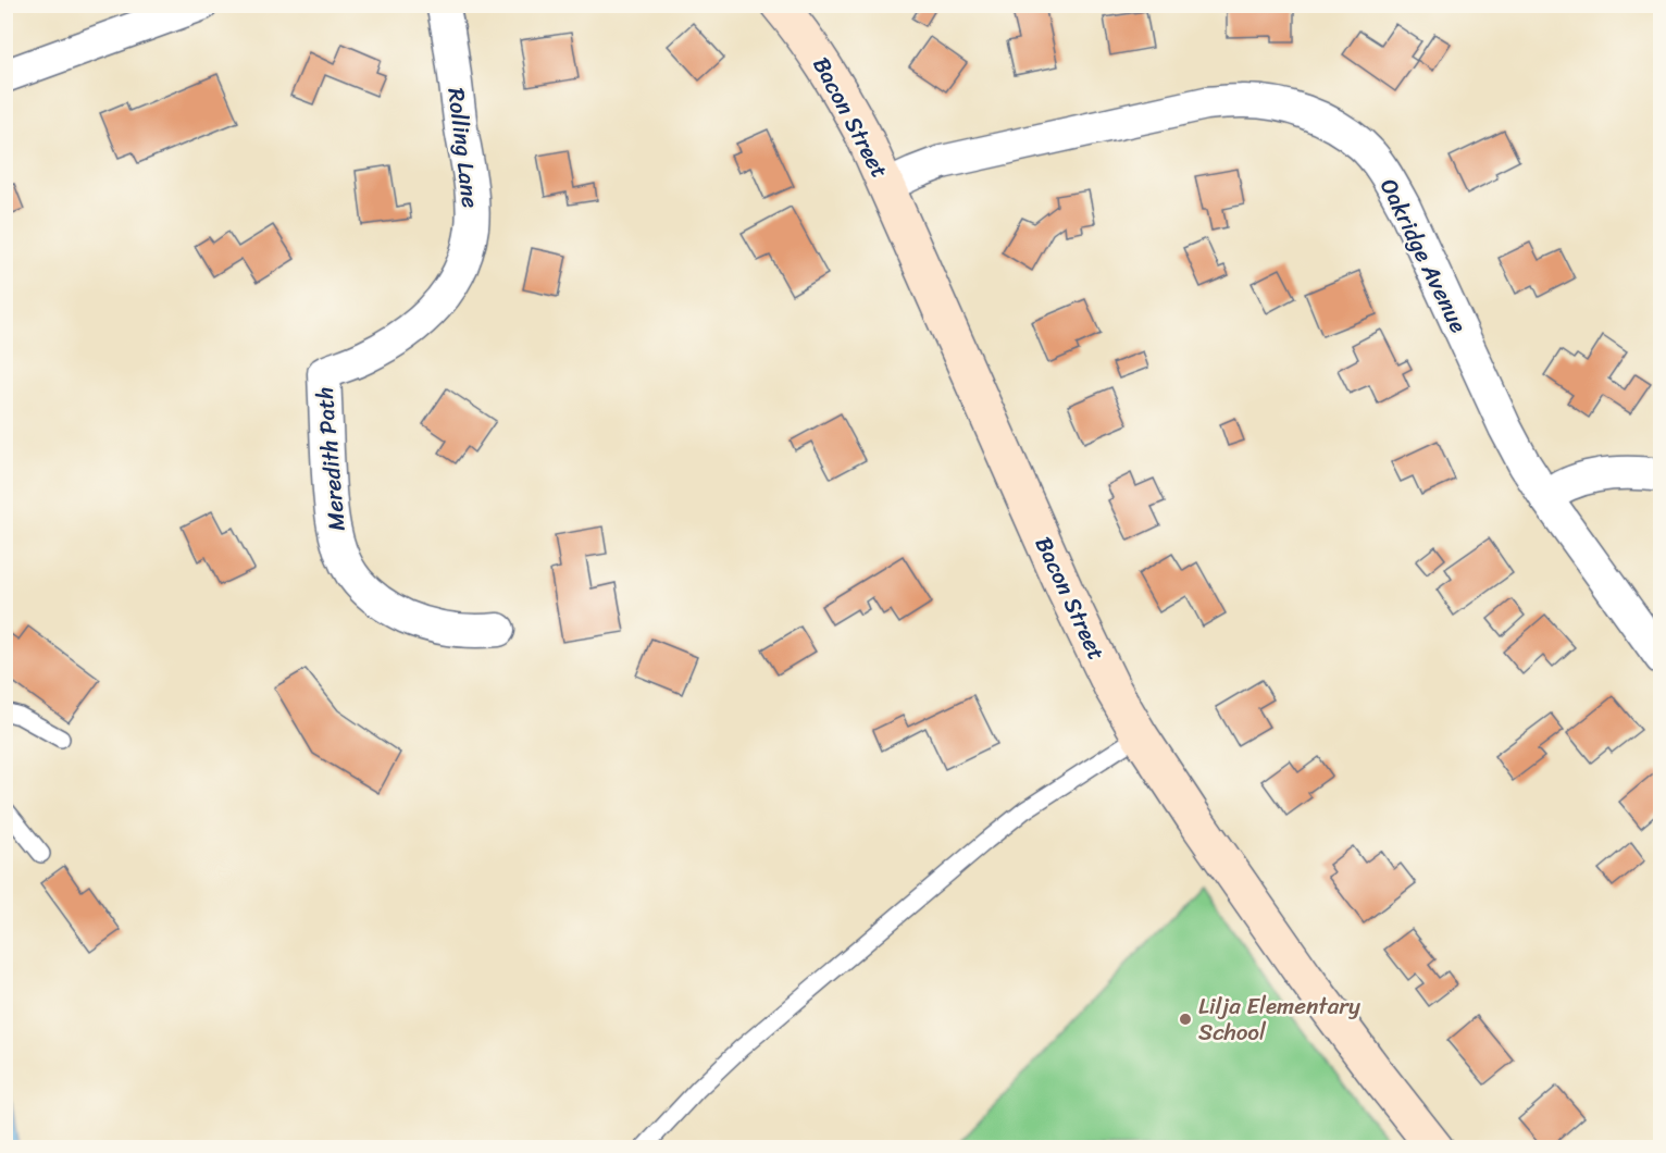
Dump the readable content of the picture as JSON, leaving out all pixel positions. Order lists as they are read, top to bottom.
{
  "streets": {
    "street": [
      "Bacon Street",
      "Rolling Lane",
      "Oakridge Avenue",
      "Meredith Path"
    ]
  },
  "crossings": [
    ["Bacon Street", "Oakridge Avenue"],
    ["Rolling Lane", "Meredith Path"]
  ],
  "places": ["Lilja Elementary School"]
}
